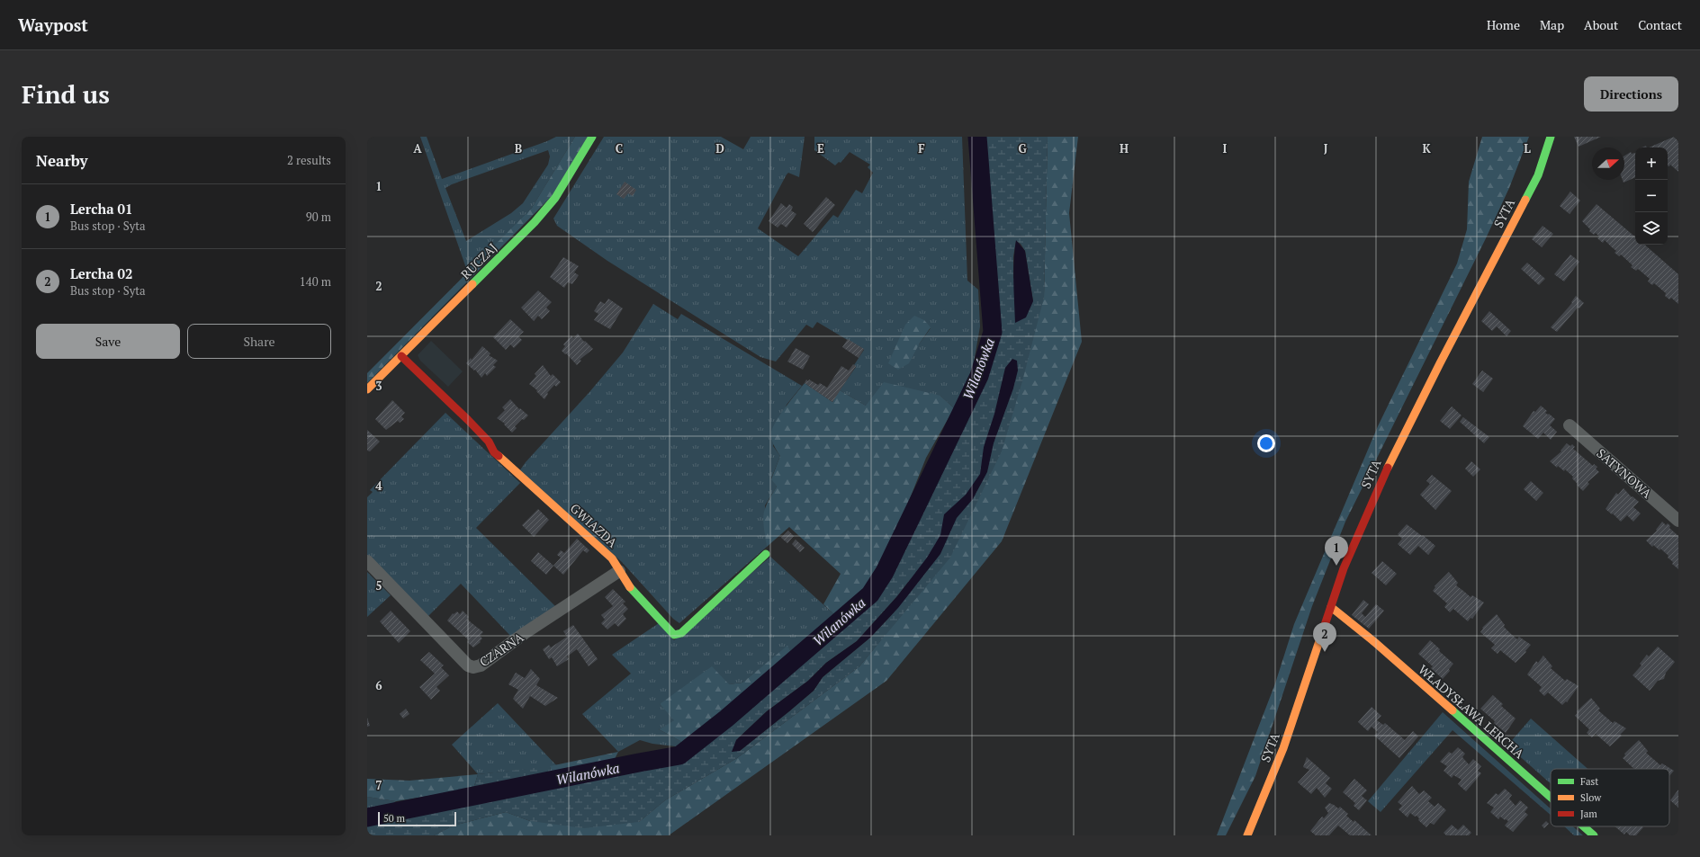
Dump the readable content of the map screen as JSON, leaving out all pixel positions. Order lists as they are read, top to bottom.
{
  "streets": {
    "street": [
      "SYTA",
      "RUCZAJ",
      "SATYNOWA",
      "GWIAZDA",
      "CZARNA",
      "WŁADYSŁAWA LERCHA"
    ]
  },
  "crossings": [
    ["SYTA", "WŁADYSŁAWA LERCHA"],
    ["RUCZAJ", "GWIAZDA"],
    ["GWIAZDA", "CZARNA"]
  ],
  "water": ["Wilanówka"],
  "legend": ["Fast", "Slow", "Jam"],
  "scale_bar": "50 m",
  "north": "right",
  "page": {
    "header": "Waypost",
    "nav": [
      "Home",
      "Map",
      "About",
      "Contact"
    ],
    "buttons": [
      "Directions",
      ["Save", "Share"]
    ],
    "title": "Find us",
    "heading": ["Nearby", "2 results"],
    "map_buttons": ["+", "−"],
    "list": [
      {
        "mark": "1",
        "name": "Lercha 01",
        "note": "Bus stop · Syta",
        "value": "90 m"
      },
      {
        "mark": "2",
        "name": "Lercha 02",
        "note": "Bus stop · Syta",
        "value": "140 m"
      }
    ],
    "pins": ["1", "2"],
    "scale": "50 m"
  },
  "grid": {
    "columns": [
      "A",
      "B",
      "C",
      "D",
      "E",
      "F",
      "G",
      "H",
      "I",
      "J",
      "K",
      "L"
    ],
    "rows": [
      "1",
      "2",
      "3",
      "4",
      "5",
      "6",
      "7"
    ]
  }
}
